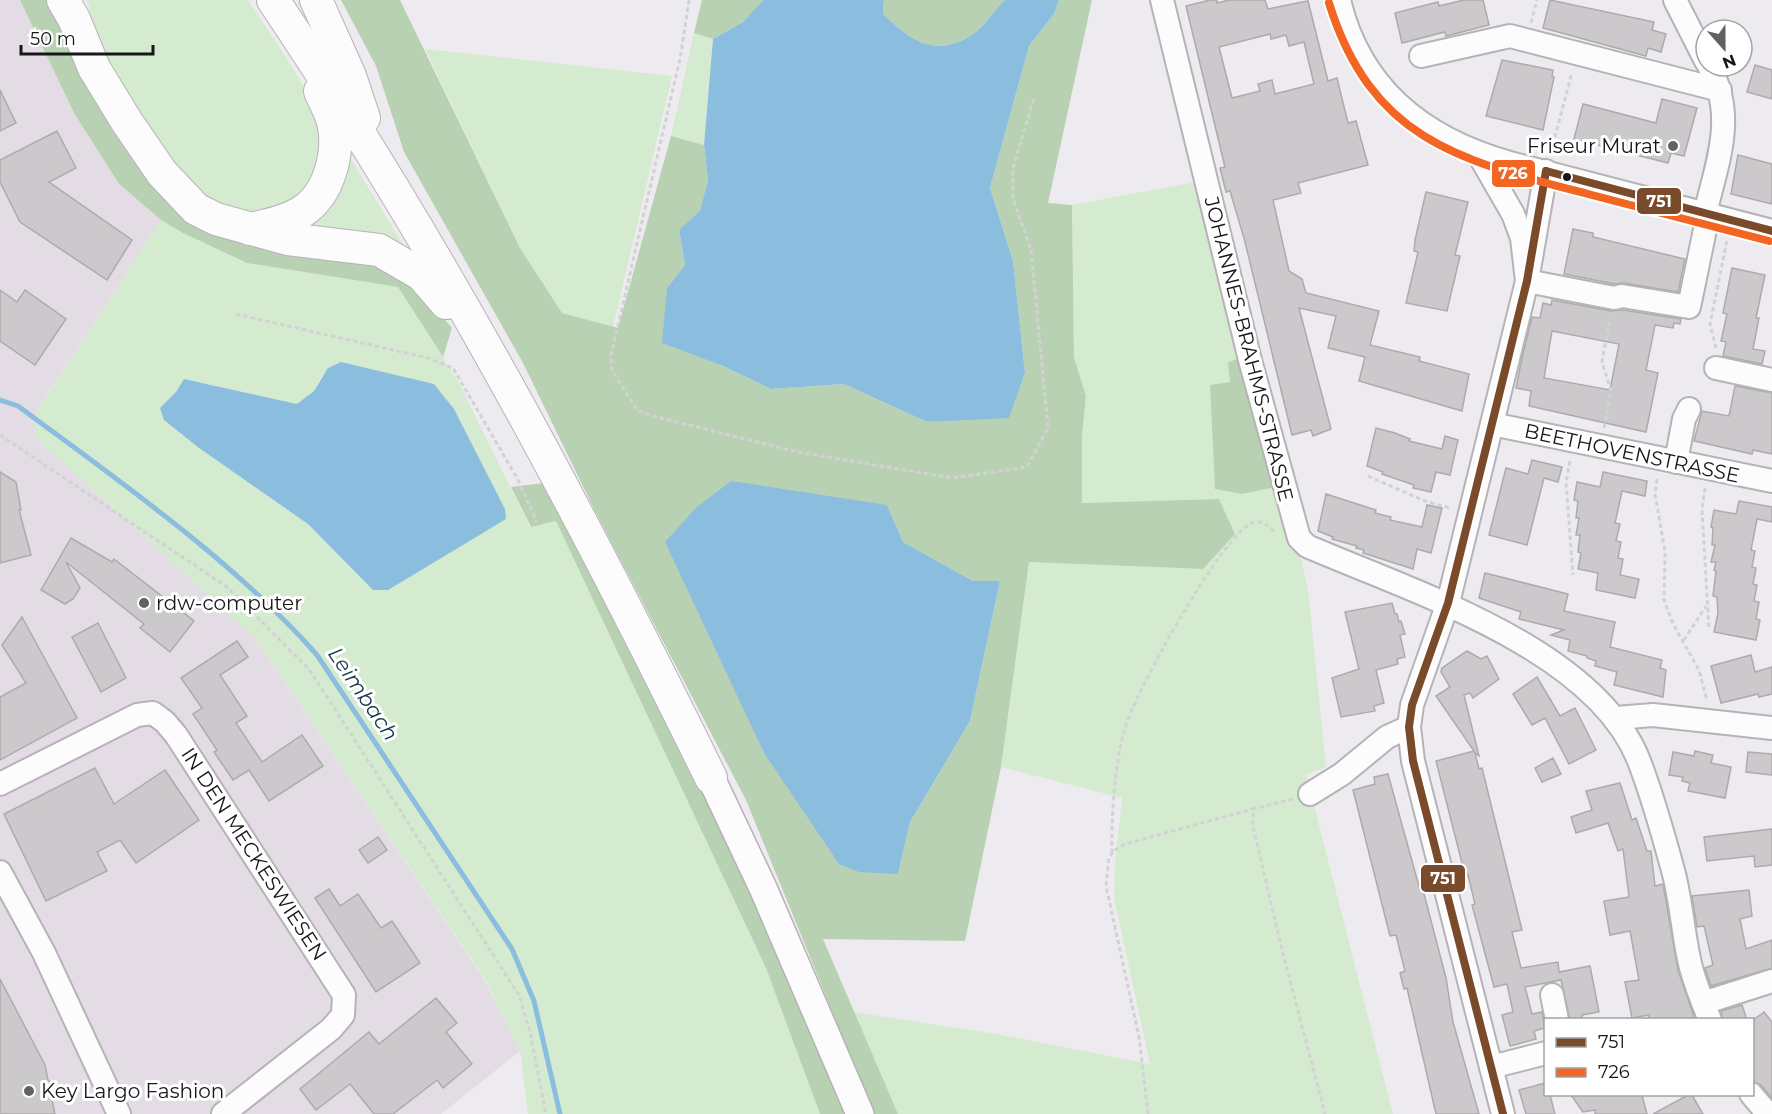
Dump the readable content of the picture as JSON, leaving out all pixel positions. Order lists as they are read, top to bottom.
{
  "streets": {
    "street": ["JOHANNES-BRAHMS-STRASSE", "BEETHOVENSTRASSE", "IN DEN MECKESWIESEN"]
  },
  "water": ["Leimbach"],
  "places": ["Friseur Murat", "rdw-computer", "Key Largo Fashion"],
  "lines": ["transit line 726", "transit line 751"],
  "legend": ["751", "726"],
  "scale_bar": "50 m",
  "north": "bottom"
}
